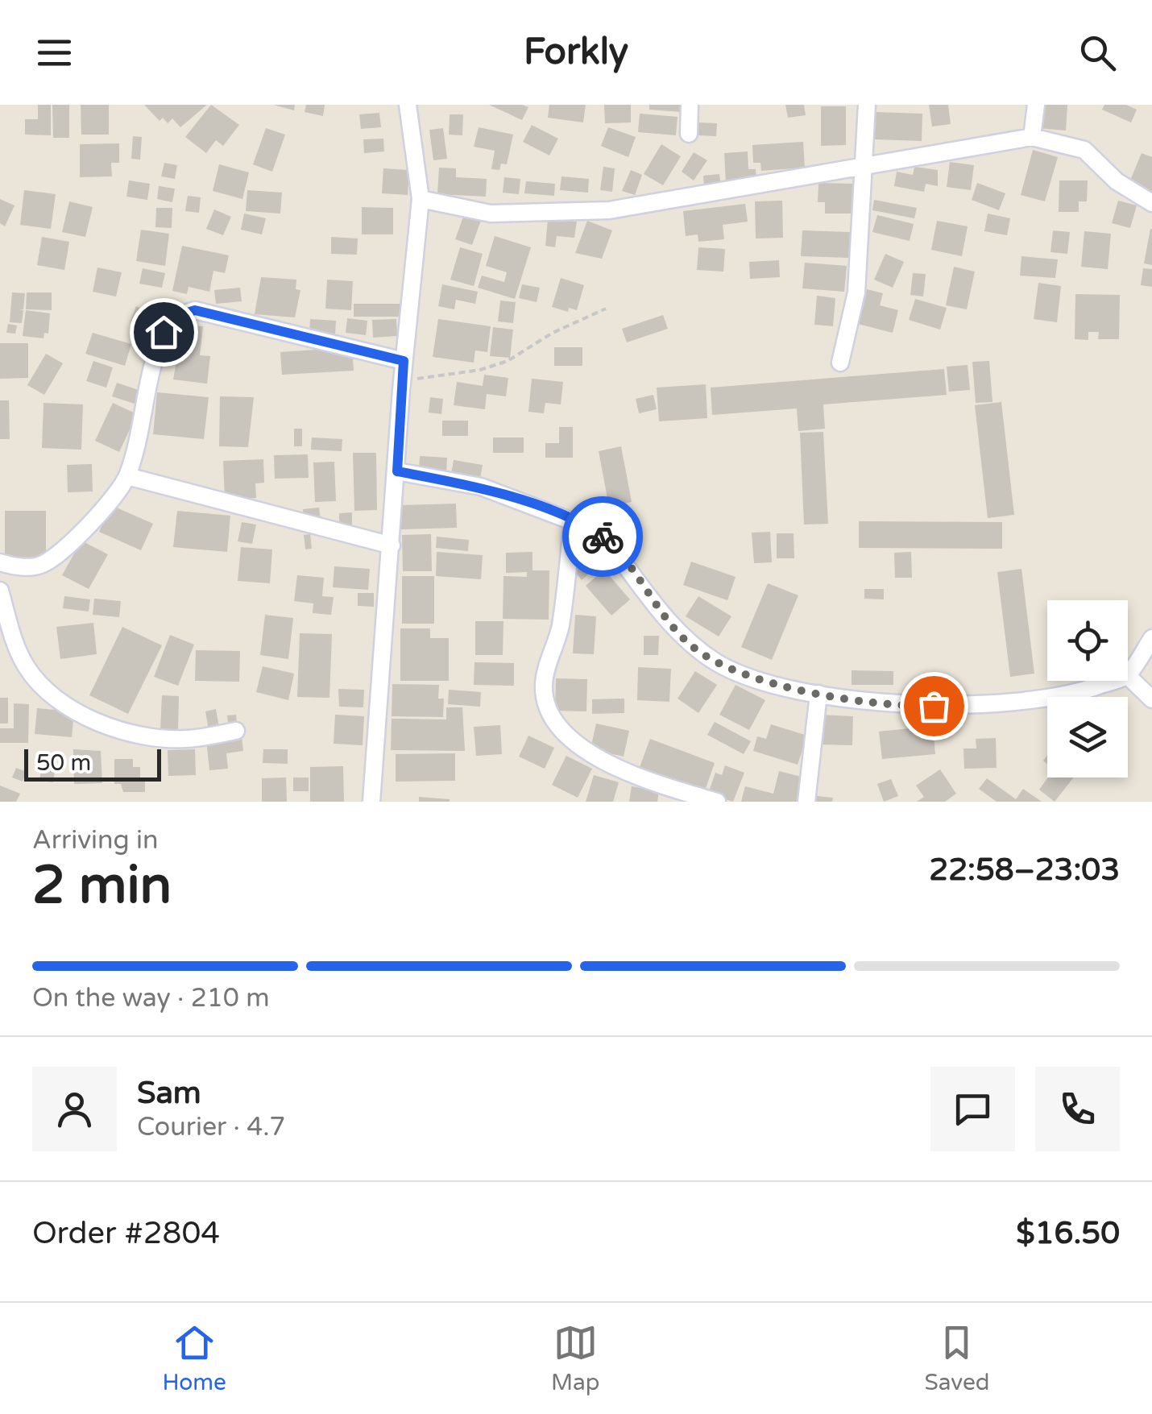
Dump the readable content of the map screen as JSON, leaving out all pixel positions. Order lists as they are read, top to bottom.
{
  "scale_bar": "50 m",
  "page": {
    "header": "Forkly",
    "scale": "50 m",
    "heading": ["2 min", "Arriving in", "22:58–23:03"],
    "panel": [
      "Sam",
      "Courier · 4.7",
      "Order #2804",
      "$16.50"
    ],
    "bar": "On the way · 210 m",
    "tabs": ["Home", "Map", "Saved"]
  }
}
